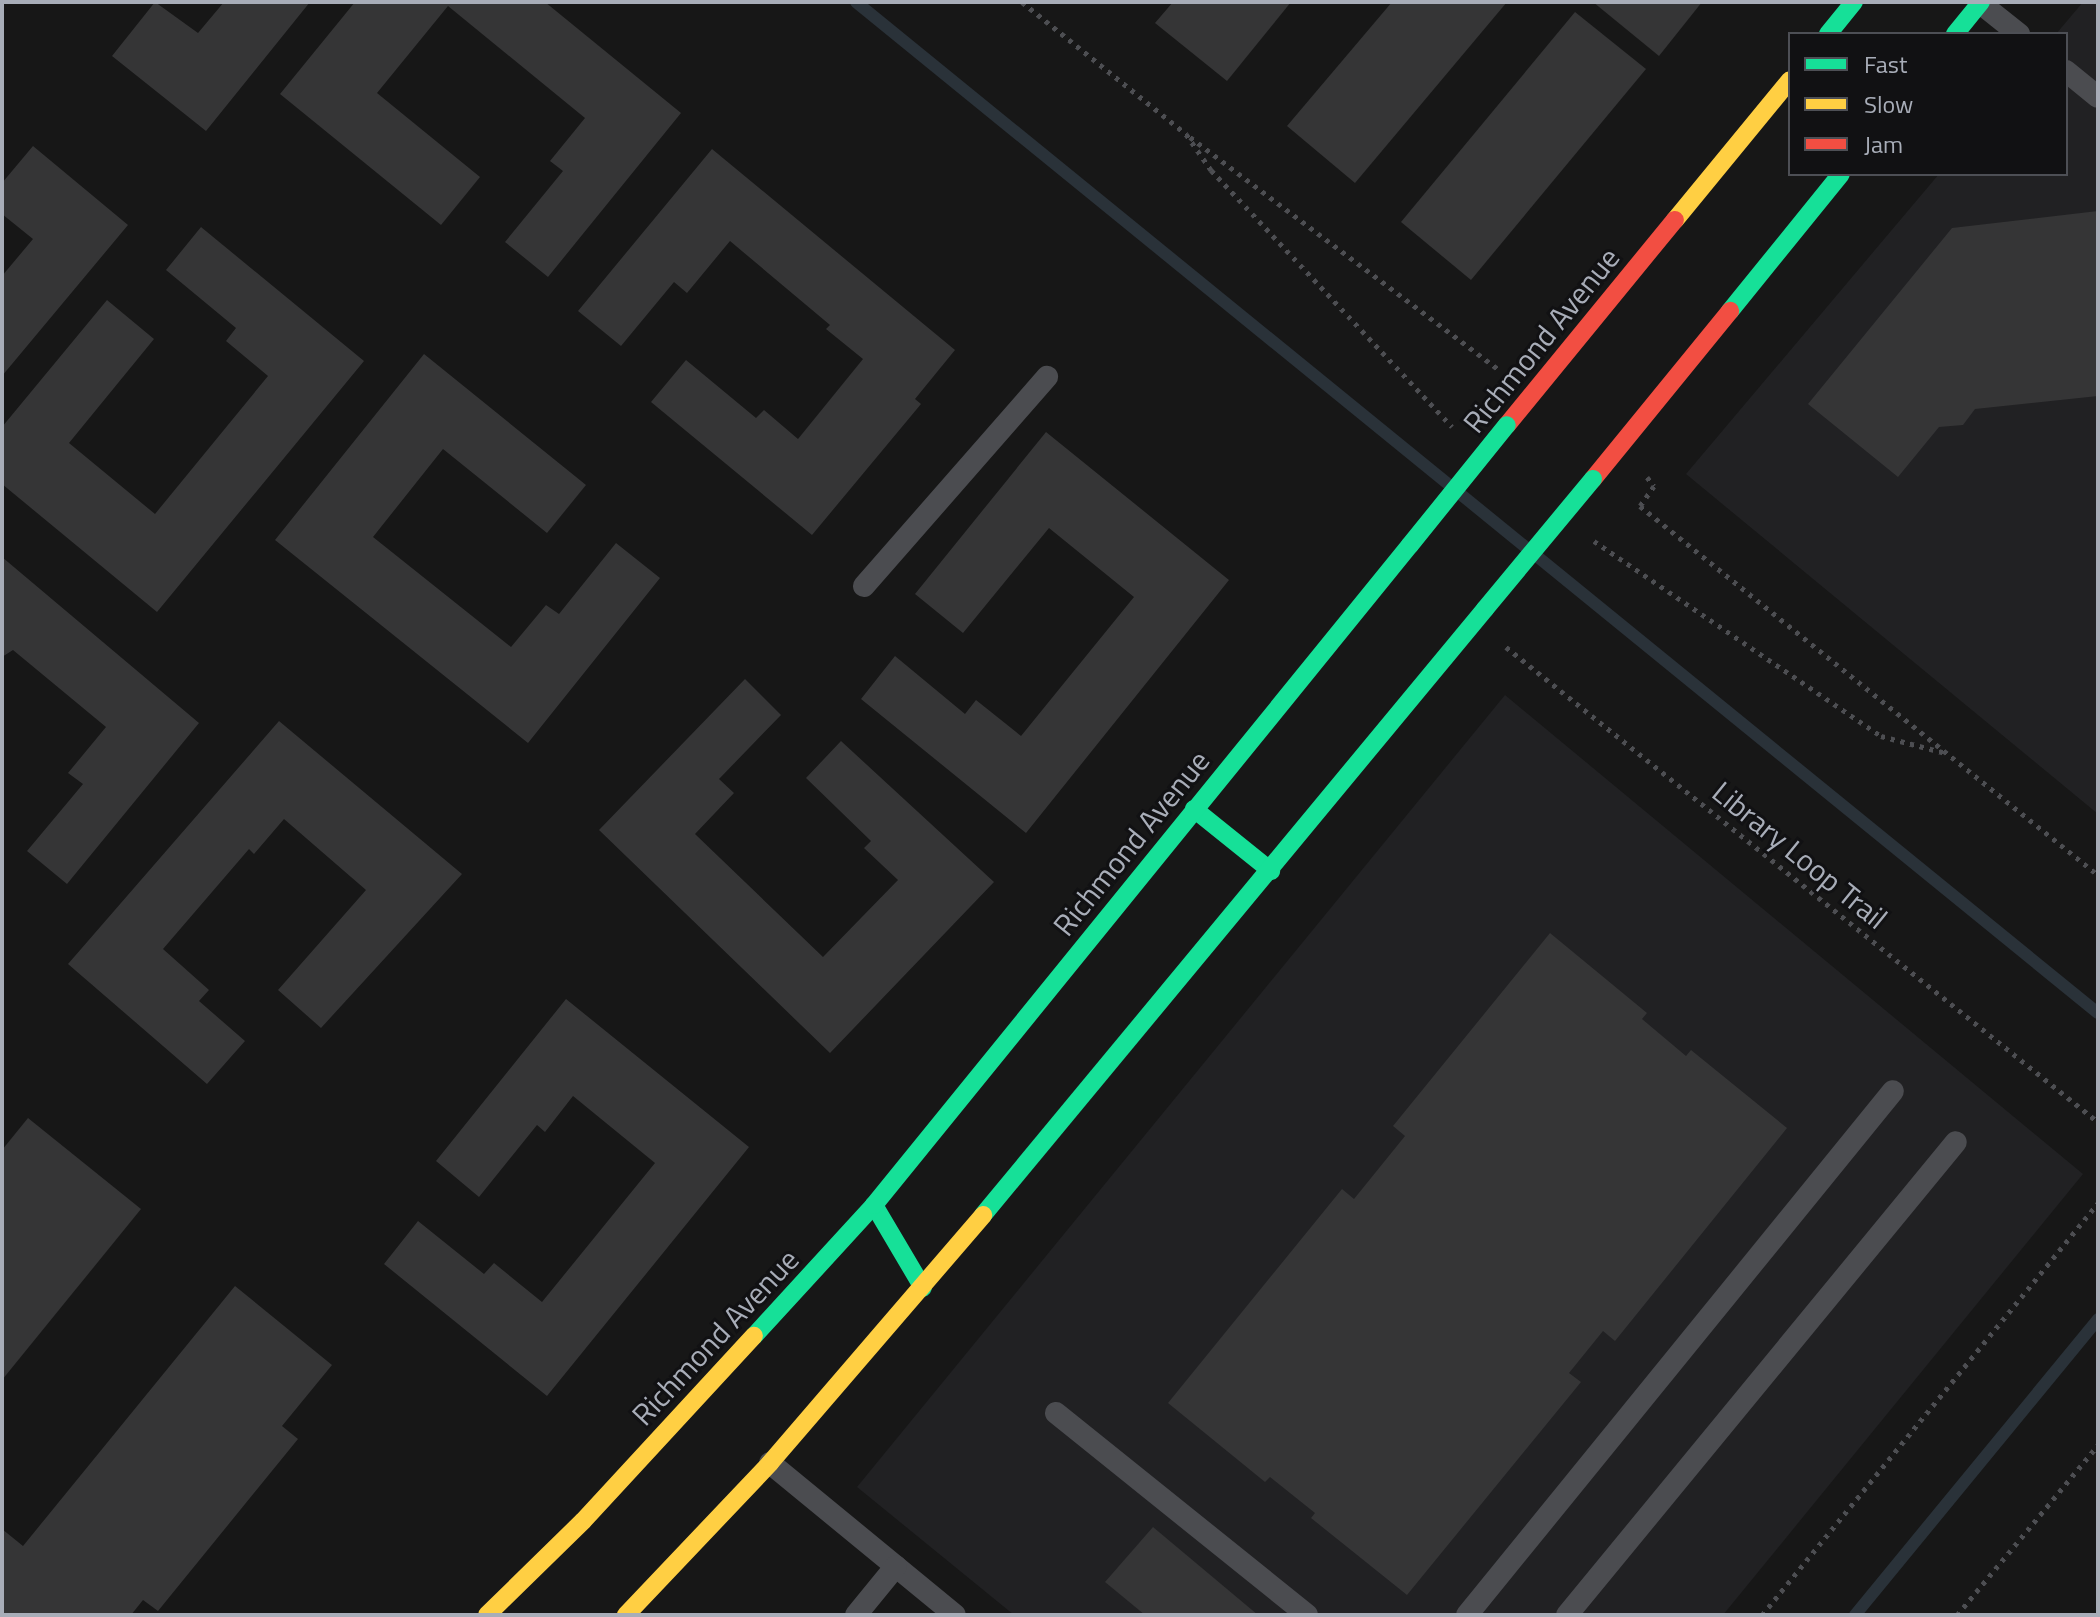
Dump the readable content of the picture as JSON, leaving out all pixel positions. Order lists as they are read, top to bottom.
{
  "streets": {
    "main road": ["Richmond Avenue"],
    "path": ["Library Loop Trail"]
  },
  "legend": ["Fast", "Slow", "Jam"]
}
